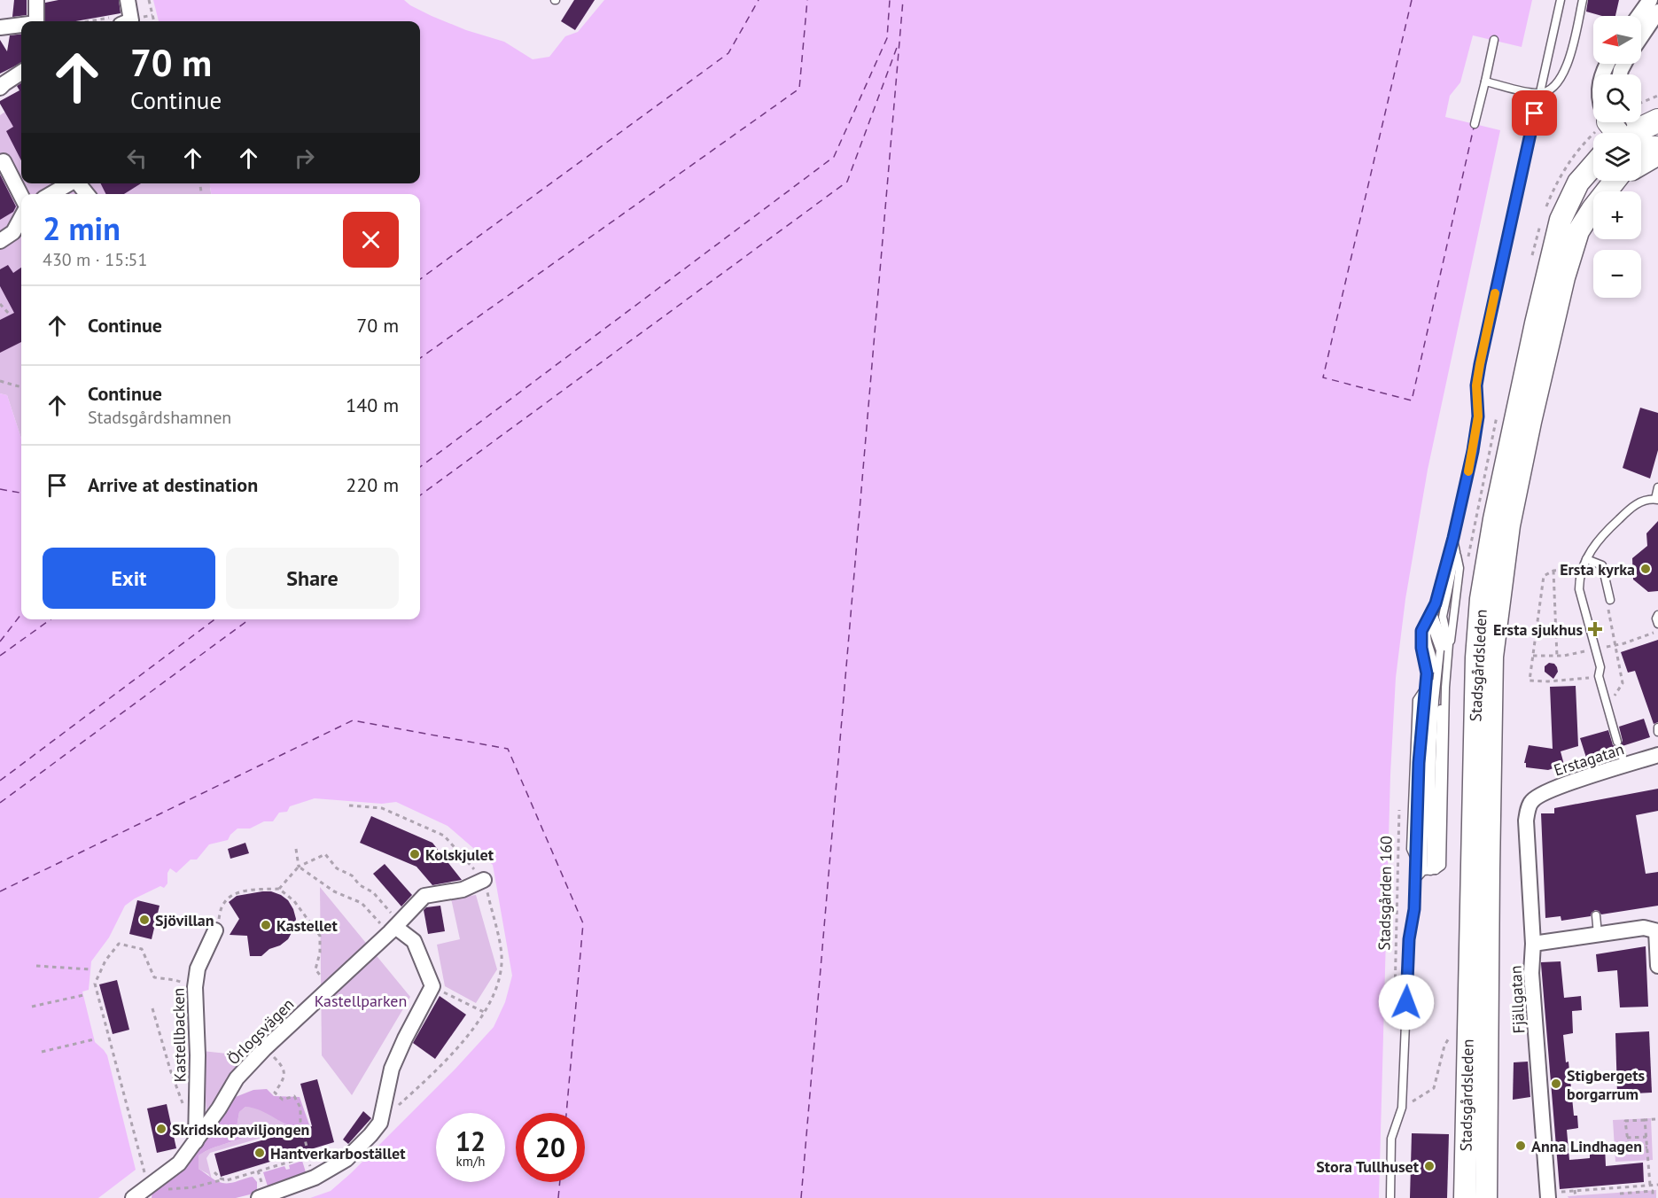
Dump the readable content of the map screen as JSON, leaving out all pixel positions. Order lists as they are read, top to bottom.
{
  "streets": {
    "main road": ["Stadsgårdsleden"],
    "street": [
      "Erstagatan",
      "Fjällgatan",
      "Örlogsvägen",
      "Kastellbacken"
    ],
    "path": ["Stadsgården 160"]
  },
  "crossings": [
    ["Erstagatan", "Fjällgatan"],
    ["Örlogsvägen", "Kastellbacken"]
  ],
  "parks": ["Kastellparken"],
  "places": {
    "other": [
      "Ersta kyrka",
      "Kolskjulet",
      "Sjövillan",
      "Kastellet",
      "Stigbergets borgarrum",
      "Skridskopaviljongen",
      "Anna Lindhagen",
      "Hantverkarbostället",
      "Stora Tullhuset"
    ],
    "health": ["Ersta sjukhus"]
  },
  "north": "left",
  "page": {
    "map_buttons": ["+", "−"],
    "turn": ["70 m", "Continue"],
    "heading": ["2 min", "430 m · 15:51"],
    "list": [
      {
        "name": "Continue",
        "value": "70 m"
      },
      {
        "name": "Continue",
        "note": "Stadsgårdshamnen",
        "value": "140 m"
      },
      {
        "name": "Arrive at destination",
        "value": "220 m"
      }
    ],
    "buttons": ["Exit", "Share"],
    "speed": "12 km/h",
    "limit": "20"
  }
}
